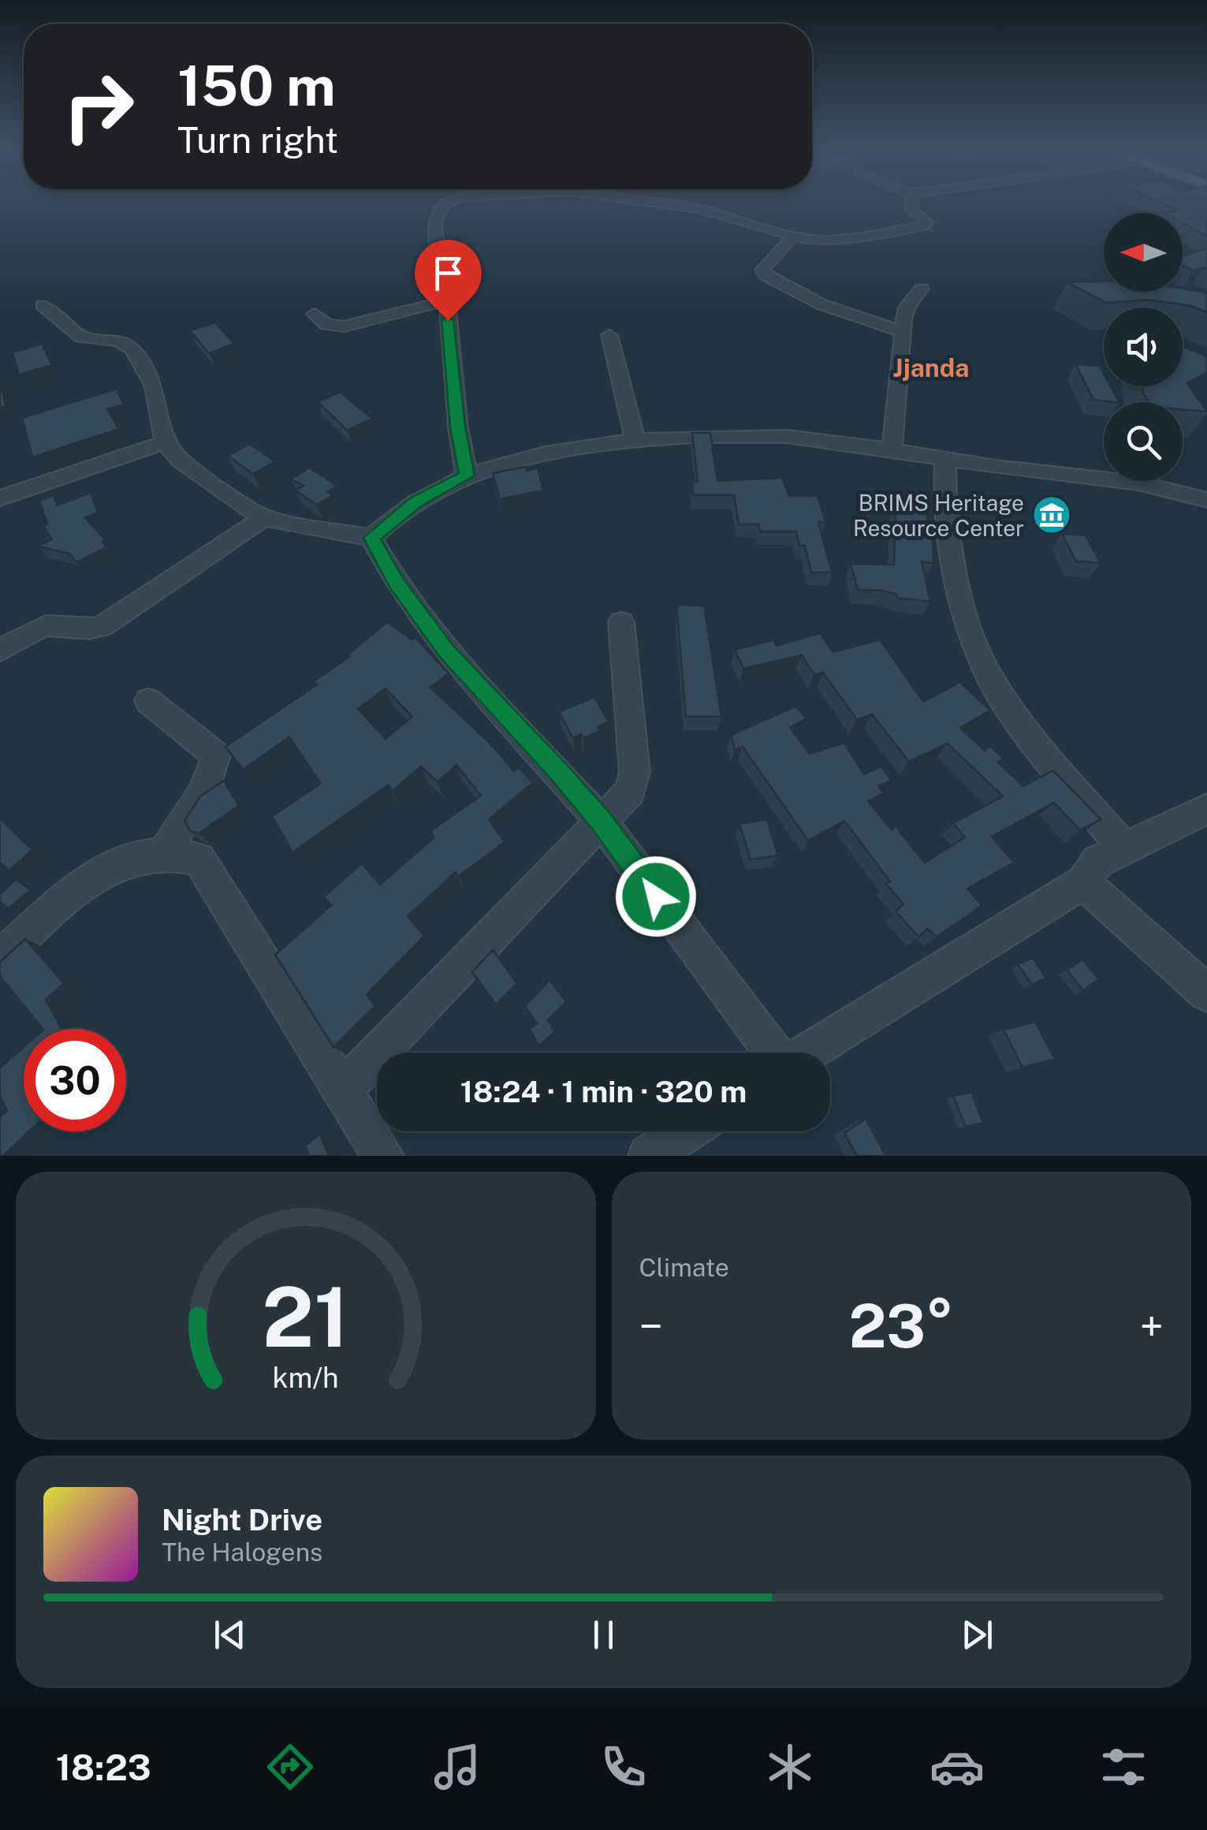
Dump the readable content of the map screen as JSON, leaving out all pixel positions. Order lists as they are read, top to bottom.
{
  "districts": ["Jjanda"],
  "places": {
    "museum": ["BRIMS Heritage Resource Center"]
  },
  "north": "left",
  "page": {
    "turn": ["150 m", "Turn right"],
    "limit": "30",
    "trip": "18:24 · 1 min · 320 m",
    "tile": "Climate",
    "heat": ["−", "23°", "+"],
    "song": ["Night Drive", "The Halogens"],
    "tabs": "18:23",
    "gauge": ["21", "km/h"]
  }
}
